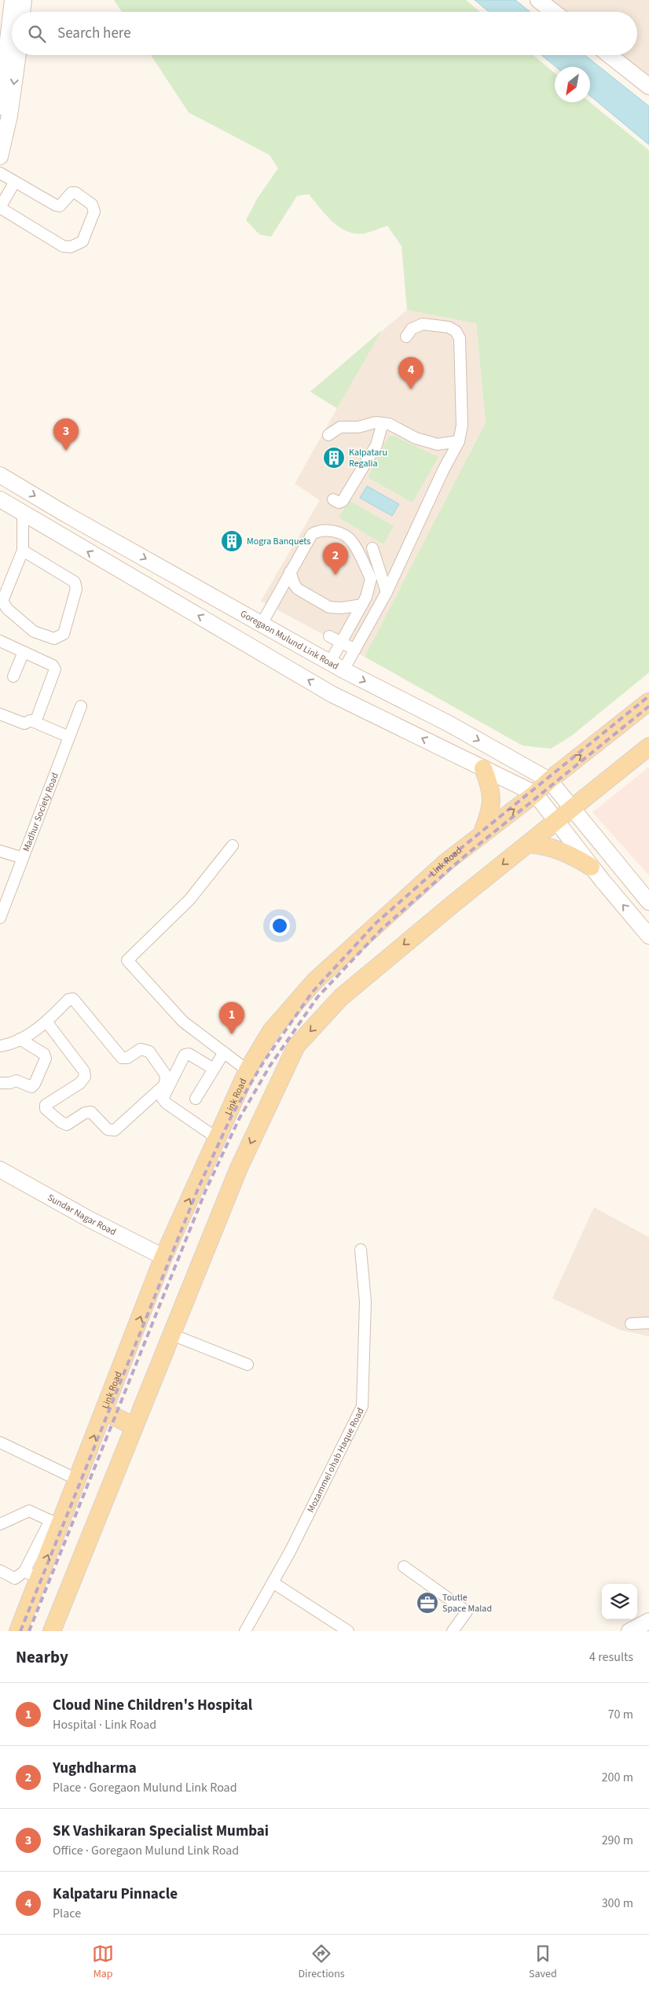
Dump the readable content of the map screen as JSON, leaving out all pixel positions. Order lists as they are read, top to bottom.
{
  "streets": {
    "main road": ["Goregaon Mulund Link Road", "Link Road", "Sundar Nagar Road"],
    "street": ["Madhur Society Road", "Mozammel ohab Haque Road"]
  },
  "crossings": [
    ["Goregaon Mulund Link Road", "Link Road"],
    ["Link Road", "Sundar Nagar Road"]
  ],
  "places": {
    "building": ["Kalpataru Regalia", "Mogra Banquets"],
    "office": ["Toutle Space Malad"]
  },
  "north": "bottom left",
  "page": {
    "search": "Search here",
    "pins": [
      "4",
      "3",
      "2",
      "1"
    ],
    "heading": ["Nearby", "4 results"],
    "list": [
      {
        "mark": "1",
        "name": "Cloud Nine Children's Hospital",
        "note": "Hospital · Link Road",
        "value": "70 m"
      },
      {
        "mark": "2",
        "name": "Yughdharma",
        "note": "Place · Goregaon Mulund Link Road",
        "value": "200 m"
      },
      {
        "mark": "3",
        "name": "SK Vashikaran Specialist Mumbai",
        "note": "Office · Goregaon Mulund Link Road",
        "value": "290 m"
      },
      {
        "mark": "4",
        "name": "Kalpataru Pinnacle",
        "note": "Place",
        "value": "300 m"
      }
    ],
    "nav": ["Map", "Directions", "Saved"]
  }
}
